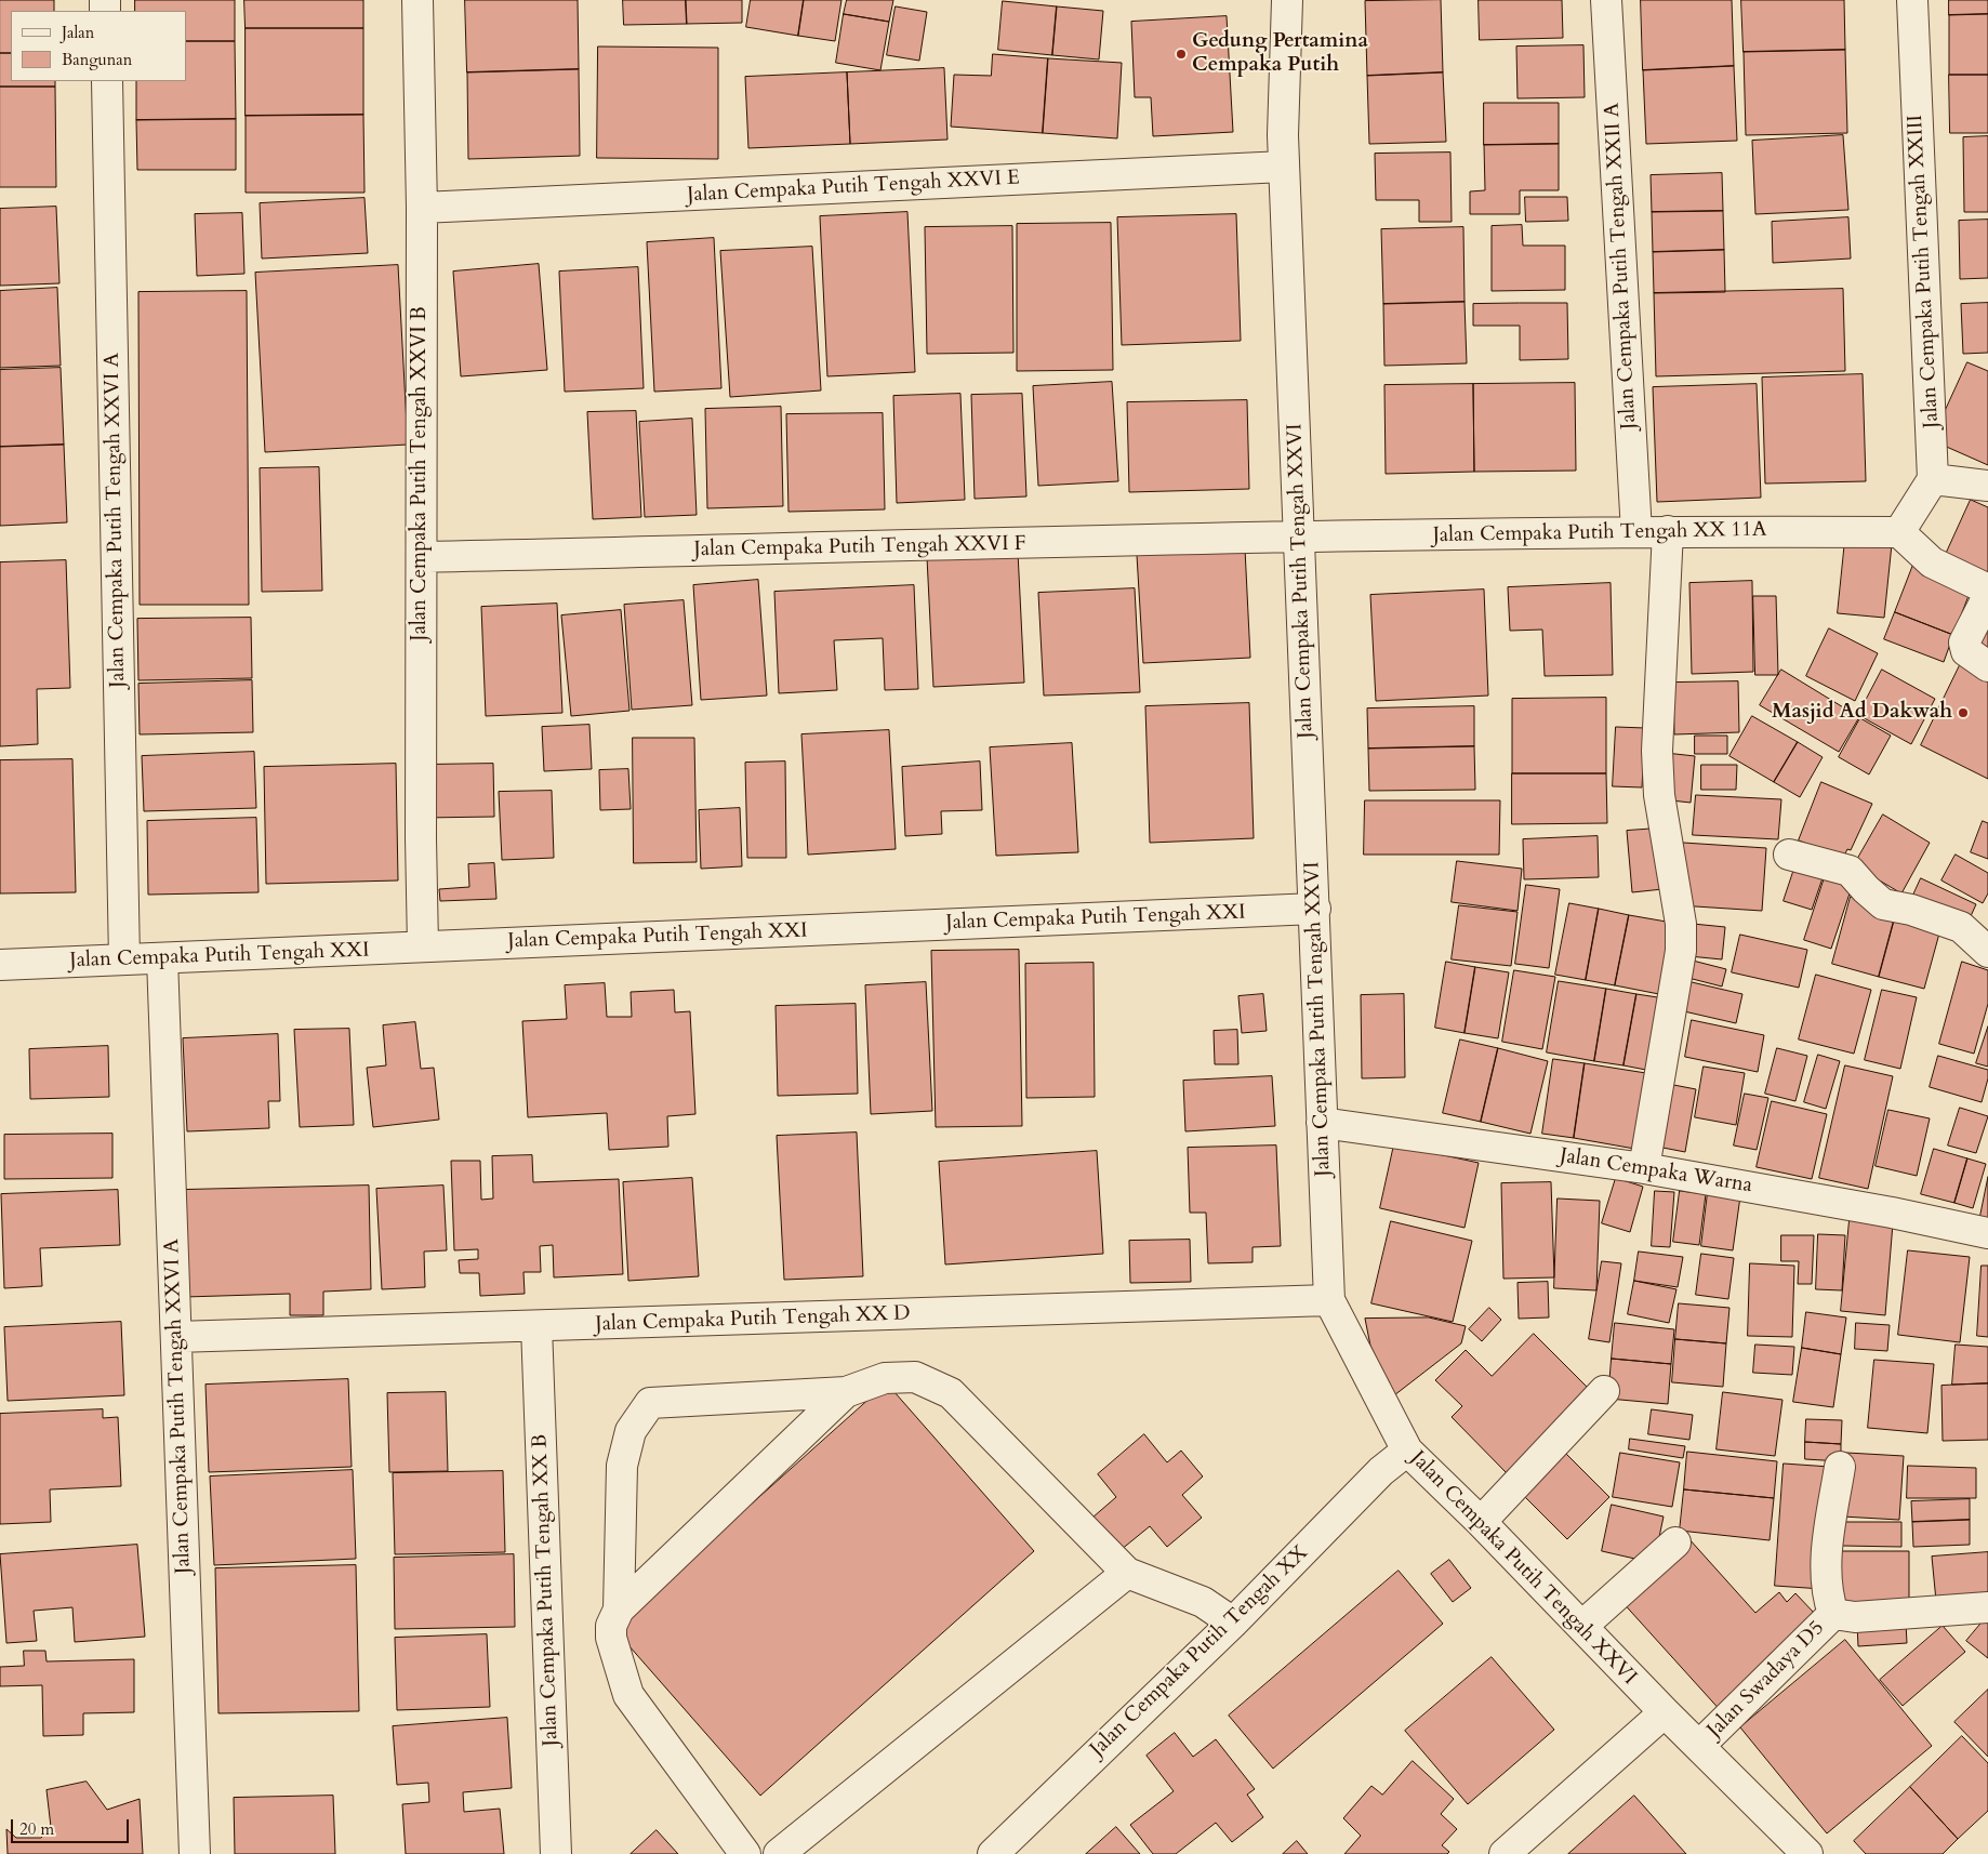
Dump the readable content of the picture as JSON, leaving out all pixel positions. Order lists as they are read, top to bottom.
{
  "streets": {
    "street": [
      "Jalan Cempaka Putih Tengah XXVI E",
      "Jalan Cempaka Putih Tengah XXII A",
      "Jalan Cempaka Putih Tengah XXIII",
      "Jalan Cempaka Putih Tengah XXVI B",
      "Jalan Cempaka Putih Tengah XXVI A",
      "Jalan Cempaka Putih Tengah XX 11A",
      "Jalan Cempaka Putih Tengah XXVI F",
      "Jalan Cempaka Putih Tengah XXVI",
      "Jalan Cempaka Putih Tengah XXI",
      "Jalan Cempaka Warna",
      "Jalan Cempaka Putih Tengah XX D",
      "Jalan Cempaka Putih Tengah XX B",
      "Jalan Cempaka Putih Tengah XX",
      "Jalan Swadaya D5"
    ]
  },
  "crossings": [
    ["Jalan Cempaka Putih Tengah XXVI E", "Jalan Cempaka Putih Tengah XXVI B"],
    ["Jalan Cempaka Putih Tengah XXVI E", "Jalan Cempaka Putih Tengah XXVI"],
    ["Jalan Cempaka Putih Tengah XXII A", "Jalan Cempaka Putih Tengah XX 11A"],
    ["Jalan Cempaka Putih Tengah XXVI B", "Jalan Cempaka Putih Tengah XXVI F"],
    ["Jalan Cempaka Putih Tengah XXVI B", "Jalan Cempaka Putih Tengah XXI"],
    ["Jalan Cempaka Putih Tengah XXVI A", "Jalan Cempaka Putih Tengah XXI"],
    ["Jalan Cempaka Putih Tengah XXVI A", "Jalan Cempaka Putih Tengah XX D"],
    ["Jalan Cempaka Putih Tengah XX 11A", "Jalan Cempaka Putih Tengah XXVI F"],
    ["Jalan Cempaka Putih Tengah XX 11A", "Jalan Cempaka Putih Tengah XXVI"],
    ["Jalan Cempaka Putih Tengah XXVI F", "Jalan Cempaka Putih Tengah XXVI"],
    ["Jalan Cempaka Putih Tengah XXVI", "Jalan Cempaka Putih Tengah XXI"],
    ["Jalan Cempaka Putih Tengah XXVI", "Jalan Cempaka Warna"],
    ["Jalan Cempaka Putih Tengah XXVI", "Jalan Cempaka Putih Tengah XX D"],
    ["Jalan Cempaka Putih Tengah XXVI", "Jalan Cempaka Putih Tengah XX"],
    ["Jalan Cempaka Putih Tengah XXVI", "Jalan Swadaya D5"],
    ["Jalan Cempaka Putih Tengah XX D", "Jalan Cempaka Putih Tengah XX B"]
  ],
  "places": ["Gedung Pertamina Cempaka Putih", "Masjid Ad Dakwah"],
  "legend": ["Jalan", "Bangunan"],
  "scale_bar": "20 m"
}
